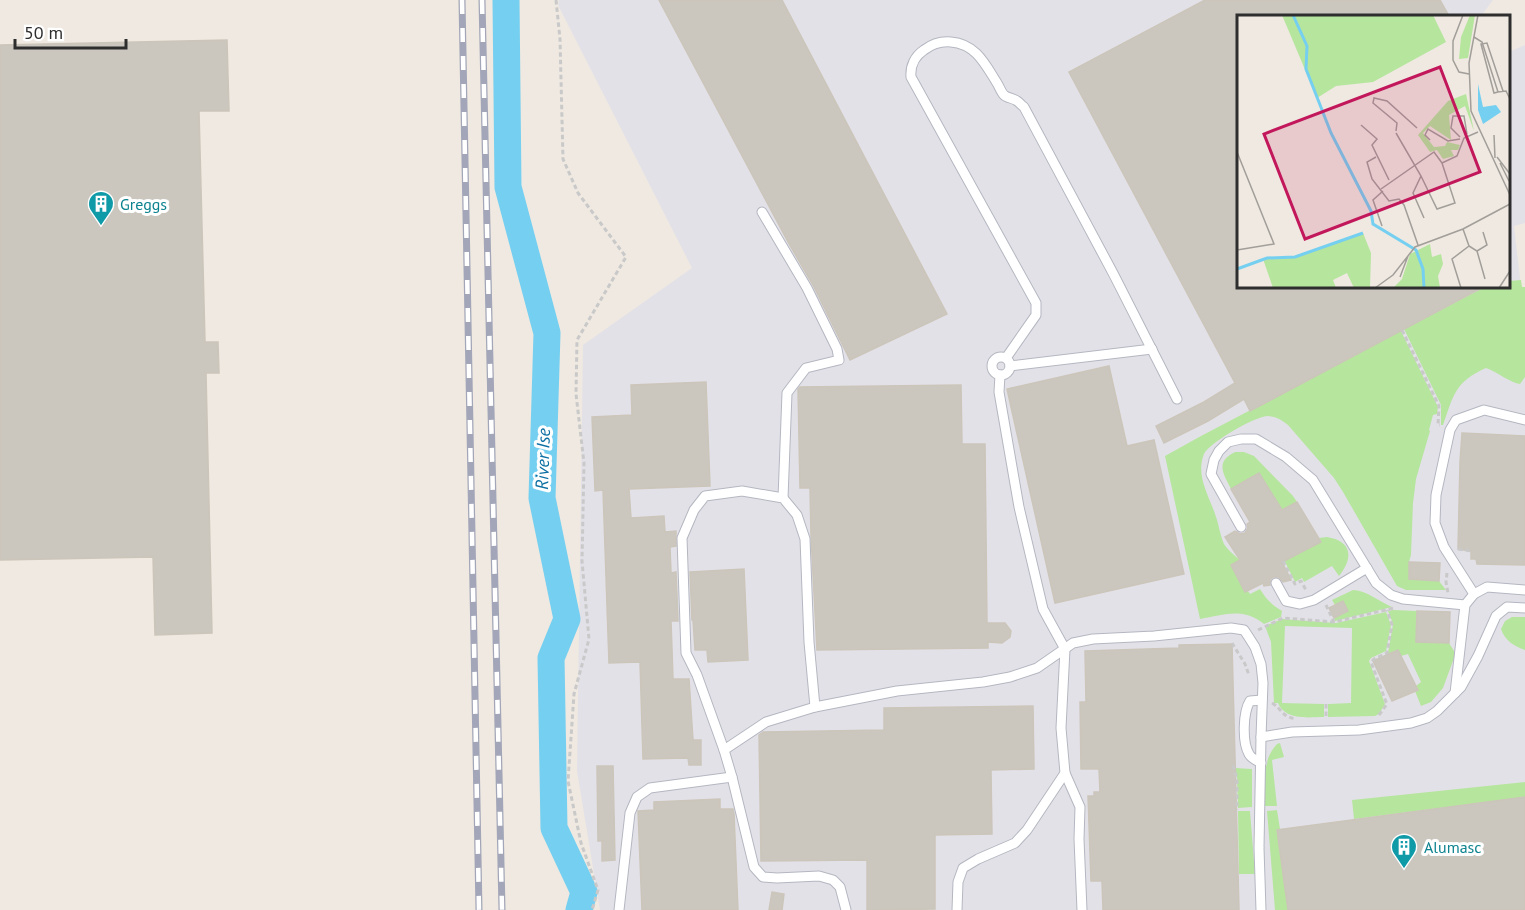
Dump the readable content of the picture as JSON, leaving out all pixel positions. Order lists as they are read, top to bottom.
{
  "water": ["River Ise"],
  "places": {
    "building": ["Greggs", "Alumasc"]
  },
  "scale_bar": "50 m"
}
